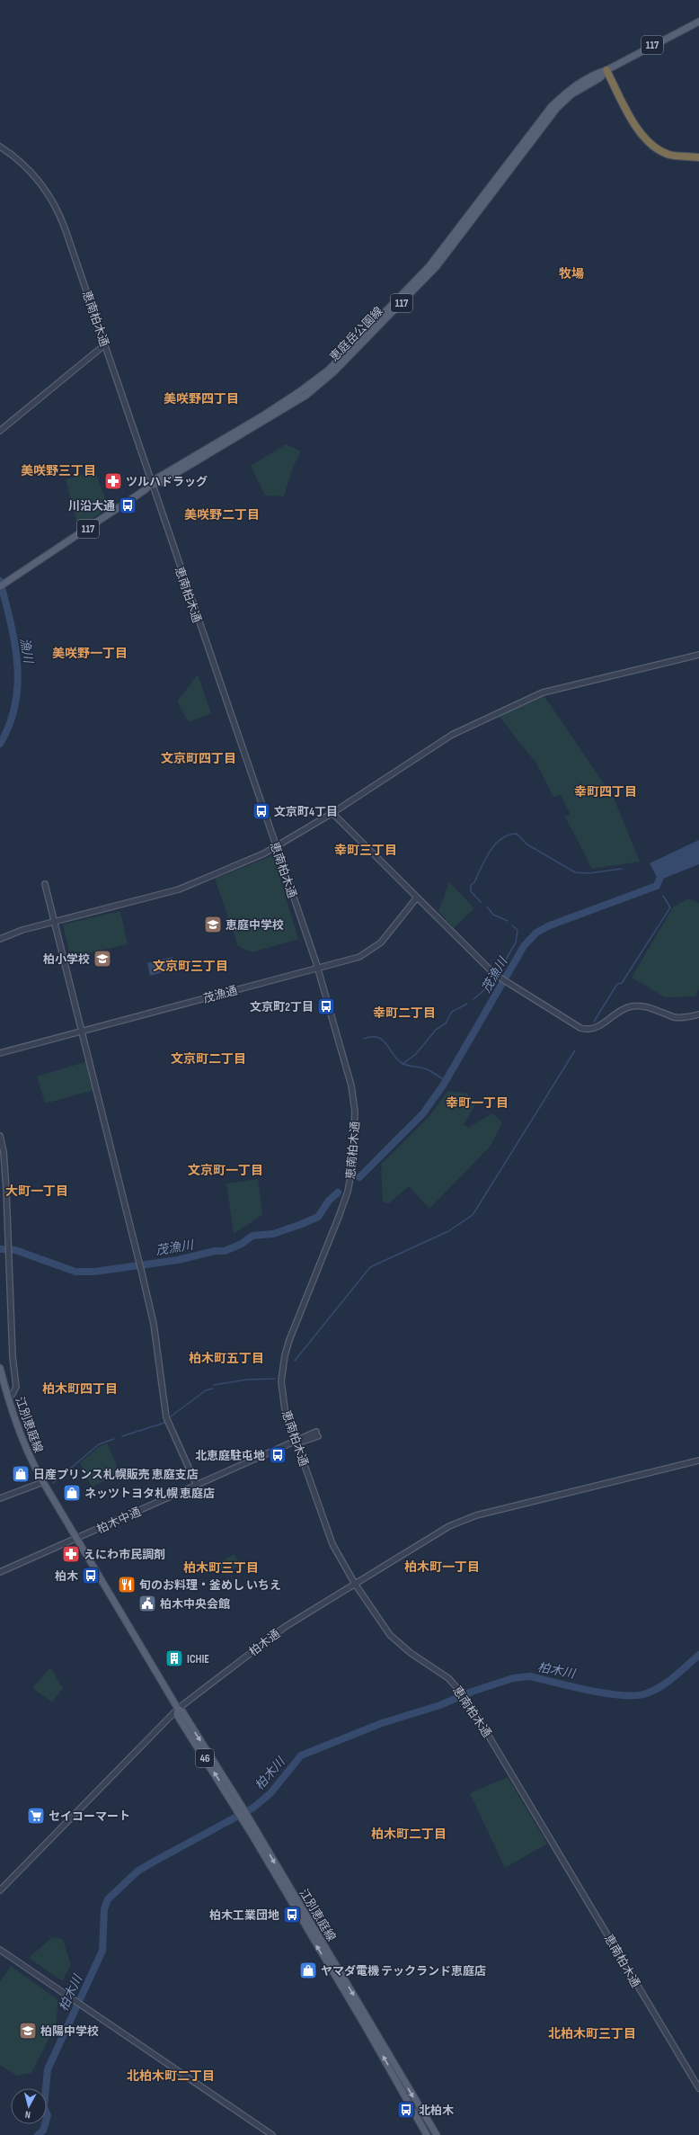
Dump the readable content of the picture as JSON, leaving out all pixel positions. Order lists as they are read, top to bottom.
{
  "streets": {
    "main road": [
      "117",
      "恵庭岳公園線",
      "江別恵庭線",
      "46"
    ],
    "street": [
      "恵南柏木通",
      "茂漁通",
      "柏木中通",
      "柏木通"
    ]
  },
  "crossings": [
    ["恵南柏木通", "恵庭岳公園線"],
    ["恵南柏木通", "茂漁通"],
    ["恵南柏木通", "柏木中通"],
    ["恵南柏木通", "柏木通"],
    ["江別恵庭線", "柏木中通"],
    ["江別恵庭線", "柏木通"]
  ],
  "districts": [
    "牧場",
    "美咲野四丁目",
    "美咲野三丁目",
    "美咲野二丁目",
    "美咲野一丁目",
    "文京町四丁目",
    "幸町四丁目",
    "幸町三丁目",
    "文京町三丁目",
    "幸町二丁目",
    "文京町二丁目",
    "幸町一丁目",
    "文京町一丁目",
    "大町一丁目",
    "柏木町五丁目",
    "柏木町四丁目",
    "柏木町一丁目",
    "柏木町三丁目",
    "柏木町二丁目",
    "北柏木町三丁目",
    "北柏木町二丁目"
  ],
  "water": ["漁川", "茂漁川", "柏木川"],
  "places": {
    "pharmacy": ["ツルハドラッグ", "えにわ市民調剤"],
    "bus stop": [
      "川沿大通",
      "文京町4丁目",
      "文京町2丁目",
      "北恵庭駐屯地",
      "柏木",
      "柏木工業団地",
      "北柏木"
    ],
    "school or university": ["恵庭中学校", "柏小学校", "柏陽中学校"],
    "shop": ["日産プリンス札幌販売 恵庭支店", "ネッツトヨタ札幌 恵庭店", "ヤマダ電機 テックランド恵庭店"],
    "restaurant": ["旬のお料理・釜めし いちえ"],
    "public building": ["柏木中央会館"],
    "building": ["ICHIE"],
    "supermarket": ["セイコーマート"]
  },
  "north": "bottom"
}
